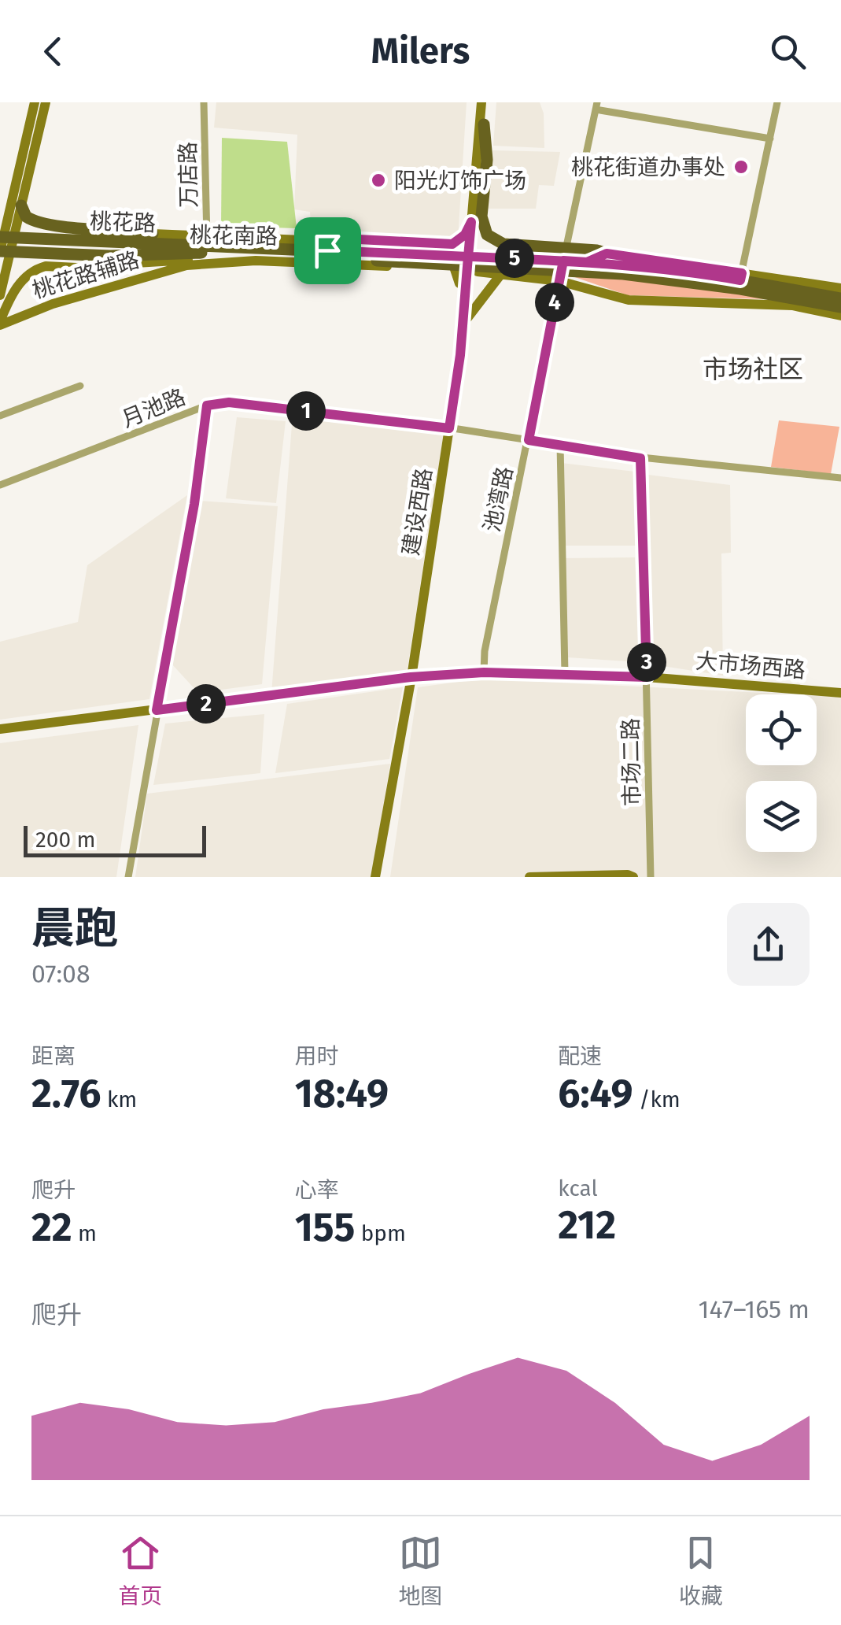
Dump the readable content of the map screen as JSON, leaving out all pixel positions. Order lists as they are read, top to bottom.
{
  "streets": {
    "main road": [
      "桃花路",
      "桃花南路",
      "桃花路辅路",
      "建设西路",
      "大市场西路"
    ],
    "street": [
      "万店路",
      "月池路",
      "池湾路",
      "市场二路"
    ]
  },
  "crossings": [
    ["万店路", "桃花路"],
    ["桃花路", "桃花南路"],
    ["桃花南路", "桃花路辅路"],
    ["桃花南路", "池湾路"],
    ["桃花南路", "建设西路"],
    ["桃花路辅路", "池湾路"],
    ["桃花路辅路", "建设西路"],
    ["月池路", "池湾路"],
    ["月池路", "建设西路"],
    ["月池路", "市场二路"],
    ["池湾路", "大市场西路"],
    ["建设西路", "大市场西路"],
    ["大市场西路", "市场二路"]
  ],
  "districts": ["市场社区"],
  "places": ["桃花街道办事处", "阳光灯饰广场"],
  "scale_bar": "200 m",
  "page": {
    "header": "Milers",
    "pins": [
      "5",
      "4",
      "1",
      "3",
      "2"
    ],
    "scale": "200 m",
    "heading": ["晨跑", "07:08"],
    "stats": [
      ["距离", "2.76 km"],
      ["用时", "18:49"],
      ["配速", "6:49 /km"],
      ["爬升", "22 m"],
      ["心率", "155 bpm"],
      ["kcal", "212"]
    ],
    "chart": ["爬升", "147–165 m"],
    "tabs": ["首页", "地图", "收藏"]
  }
}
